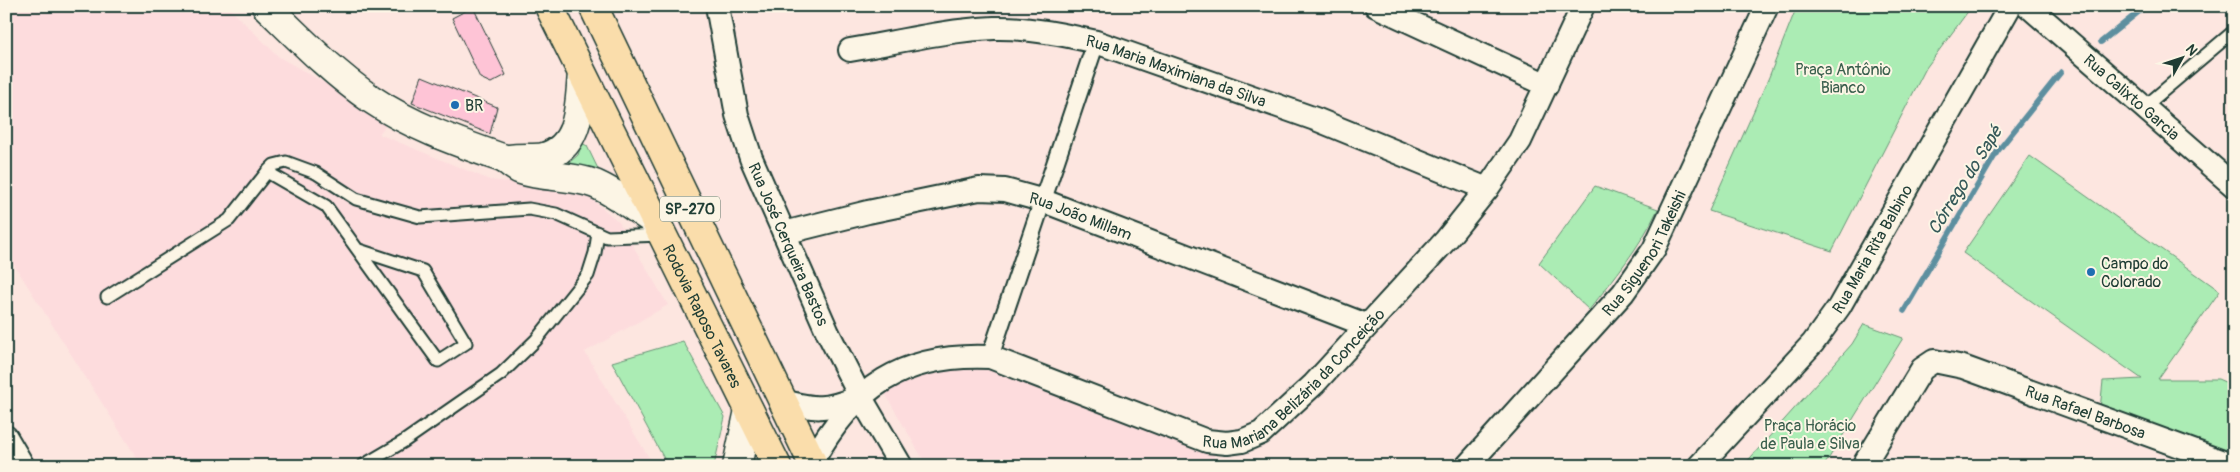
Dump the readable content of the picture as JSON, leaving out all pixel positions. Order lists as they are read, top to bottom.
{
  "streets": {
    "highway": ["SP-270", "Rodovia Raposo Tavares"],
    "street": [
      "Rua Maria Maximiana da Silva",
      "Rua Calixto Garcia",
      "Rua João Millam",
      "Rua José Cerqueira Bastos",
      "Rua Maria Rita Balbino",
      "Rua Siguenori Takeishi",
      "Rua Mariana Belizária da Conceição",
      "Rua Rafael Barbosa"
    ]
  },
  "crossings": [
    ["Rua Maria Maximiana da Silva", "Rua Mariana Belizária da Conceição"],
    ["SP-270", "Rua Mariana Belizária da Conceição"],
    ["Rua João Millam", "Rua José Cerqueira Bastos"],
    ["Rua João Millam", "Rua Mariana Belizária da Conceição"],
    ["Rua José Cerqueira Bastos", "Rua Mariana Belizária da Conceição"]
  ],
  "water": ["Córrego do Sapé"],
  "parks": ["Praça Antônio Bianco", "Praça Horácio de Paula e Silva"],
  "places": ["BR", "Campo do Colorado"],
  "north": "top right"
}
